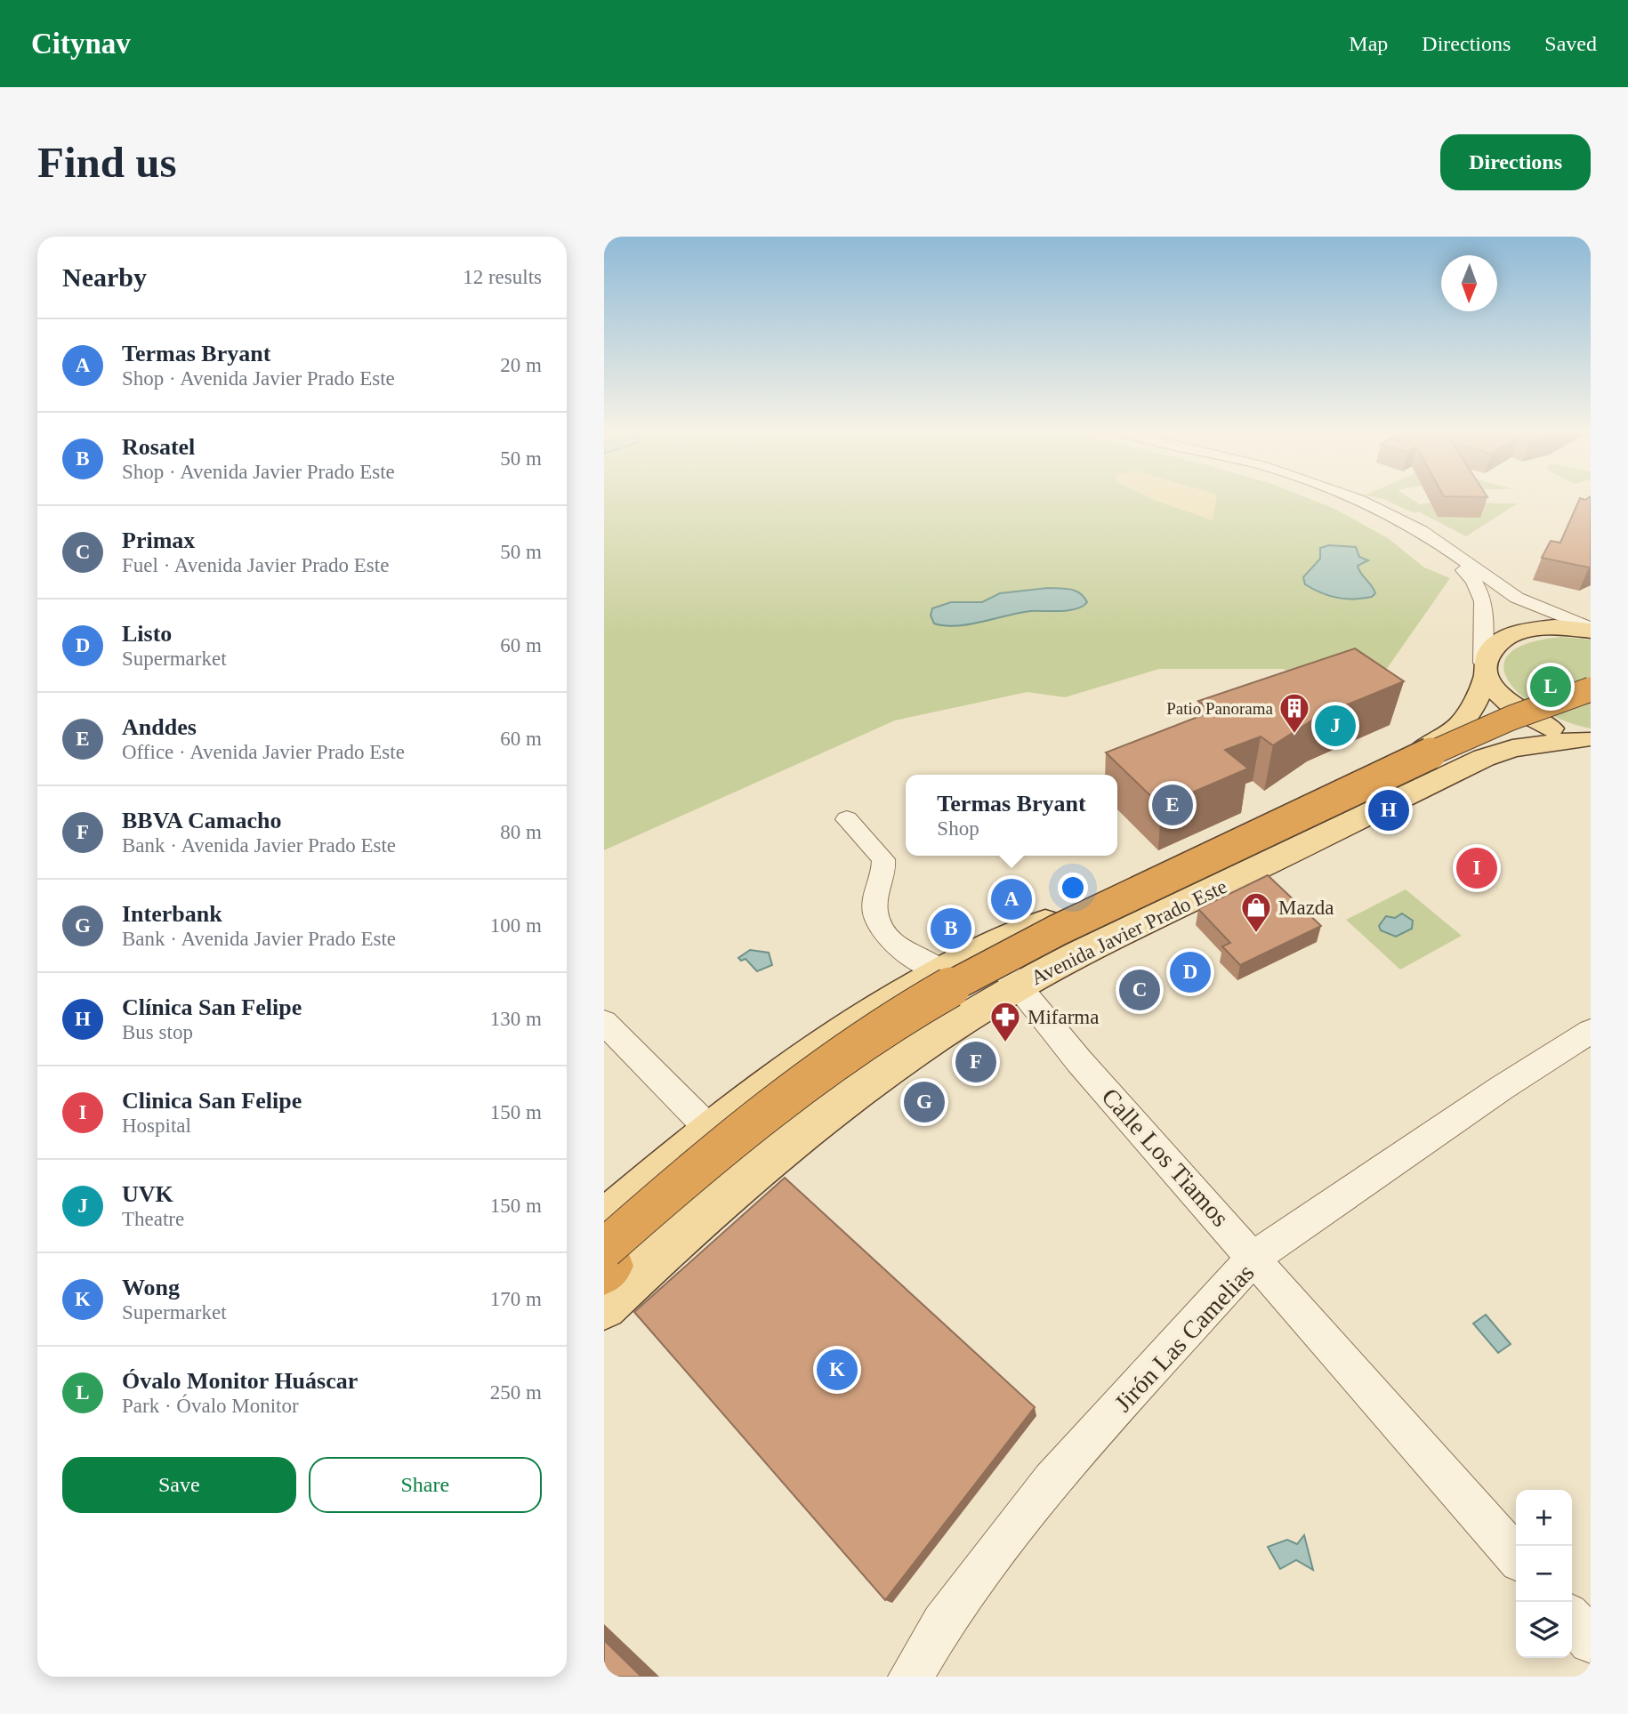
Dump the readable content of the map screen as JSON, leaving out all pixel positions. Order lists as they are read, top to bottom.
{
  "streets": {
    "main road": ["Avenida Javier Prado Este"],
    "street": ["Calle Los Tiamos", "Jirón Las Camelias"]
  },
  "crossings": [
    ["Avenida Javier Prado Este", "Calle Los Tiamos"],
    ["Calle Los Tiamos", "Jirón Las Camelias"]
  ],
  "places": {
    "building": ["Patio Panorama"],
    "shop": ["Mazda"],
    "pharmacy": ["Mifarma"]
  },
  "north": "bottom",
  "page": {
    "header": "Citynav",
    "nav": ["Map", "Directions", "Saved"],
    "buttons": [
      "Directions",
      ["Save", "Share"]
    ],
    "title": "Find us",
    "heading": ["Nearby", "12 results"],
    "list": [
      {
        "mark": "A",
        "name": "Termas Bryant",
        "note": "Shop · Avenida Javier Prado Este",
        "value": "20 m"
      },
      {
        "mark": "B",
        "name": "Rosatel",
        "note": "Shop · Avenida Javier Prado Este",
        "value": "50 m"
      },
      {
        "mark": "C",
        "name": "Primax",
        "note": "Fuel · Avenida Javier Prado Este",
        "value": "50 m"
      },
      {
        "mark": "D",
        "name": "Listo",
        "note": "Supermarket",
        "value": "60 m"
      },
      {
        "mark": "E",
        "name": "Anddes",
        "note": "Office · Avenida Javier Prado Este",
        "value": "60 m"
      },
      {
        "mark": "F",
        "name": "BBVA Camacho",
        "note": "Bank · Avenida Javier Prado Este",
        "value": "80 m"
      },
      {
        "mark": "G",
        "name": "Interbank",
        "note": "Bank · Avenida Javier Prado Este",
        "value": "100 m"
      },
      {
        "mark": "H",
        "name": "Clínica San Felipe",
        "note": "Bus stop",
        "value": "130 m"
      },
      {
        "mark": "I",
        "name": "Clinica San Felipe",
        "note": "Hospital",
        "value": "150 m"
      },
      {
        "mark": "J",
        "name": "UVK",
        "note": "Theatre",
        "value": "150 m"
      },
      {
        "mark": "K",
        "name": "Wong",
        "note": "Supermarket",
        "value": "170 m"
      },
      {
        "mark": "L",
        "name": "Óvalo Monitor Huáscar",
        "note": "Park · Óvalo Monitor",
        "value": "250 m"
      }
    ],
    "pins": [
      "L",
      "J",
      "E",
      "H",
      "I",
      "A",
      "B",
      "D",
      "C",
      "F",
      "G",
      "K"
    ],
    "popup": ["Termas Bryant", "Shop"],
    "map_buttons": ["+", "−"]
  }
}
